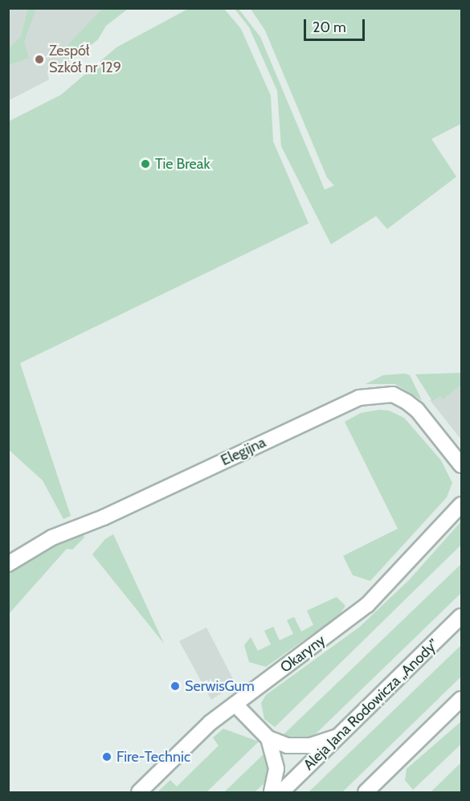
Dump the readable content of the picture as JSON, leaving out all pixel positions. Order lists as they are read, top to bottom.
{
  "streets": {
    "street": ["Elegijna", "Okaryny", "Aleja Jana Rodowicza „Anody”"]
  },
  "places": [
    "Zespół Szkół nr 129",
    "Tie Break",
    "SerwisGum",
    "Fire-Technic"
  ],
  "scale_bar": "20 m"
}
